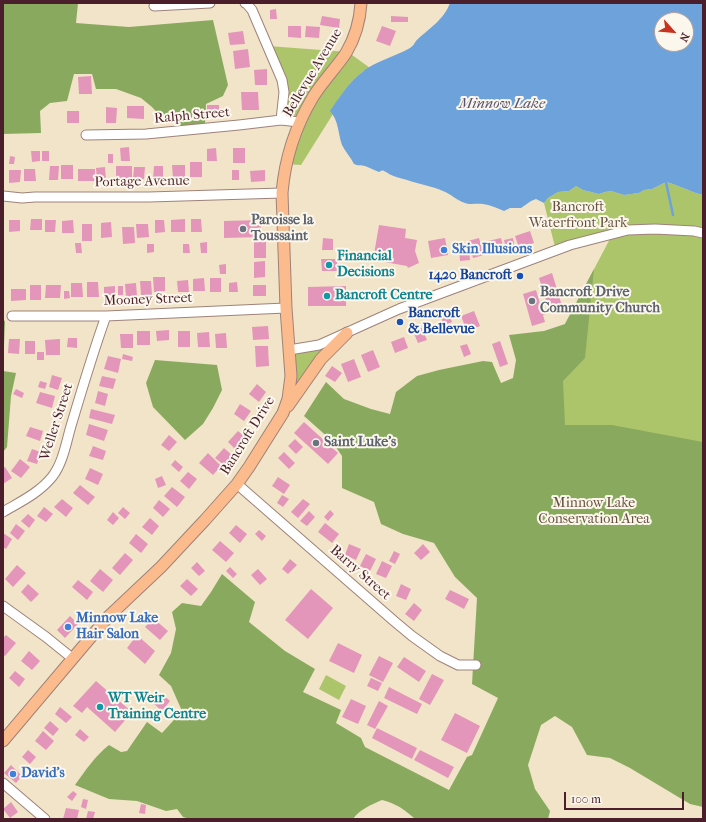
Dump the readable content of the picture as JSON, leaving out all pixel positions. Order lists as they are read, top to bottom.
{
  "streets": {
    "main road": ["Bellevue Avenue", "Bancroft Drive"],
    "street": [
      "Ralph Street",
      "Portage Avenue",
      "Mooney Street",
      "Weller Street",
      "Barry Street"
    ]
  },
  "crossings": [
    ["Bellevue Avenue", "Ralph Street"],
    ["Bellevue Avenue", "Portage Avenue"],
    ["Bellevue Avenue", "Mooney Street"],
    ["Bellevue Avenue", "Bancroft Drive"],
    ["Mooney Street", "Weller Street"],
    ["Bancroft Drive", "Barry Street"]
  ],
  "water": ["Minnow Lake"],
  "parks": ["Bancroft Waterfront Park", "Minnow Lake Conservation Area"],
  "places": [
    "Paroisse la Toussaint",
    "Skin Illusions",
    "Financial Decisions",
    "1420 Bancroft",
    "Bancroft Centre",
    "Bancroft Drive Community Church",
    "Bancroft & Bellevue",
    "Saint Luke's",
    "Minnow Lake Hair Salon",
    "WT Weir Training Centre",
    "David's"
  ],
  "scale_bar": "100 m",
  "north": "bottom right"
}
